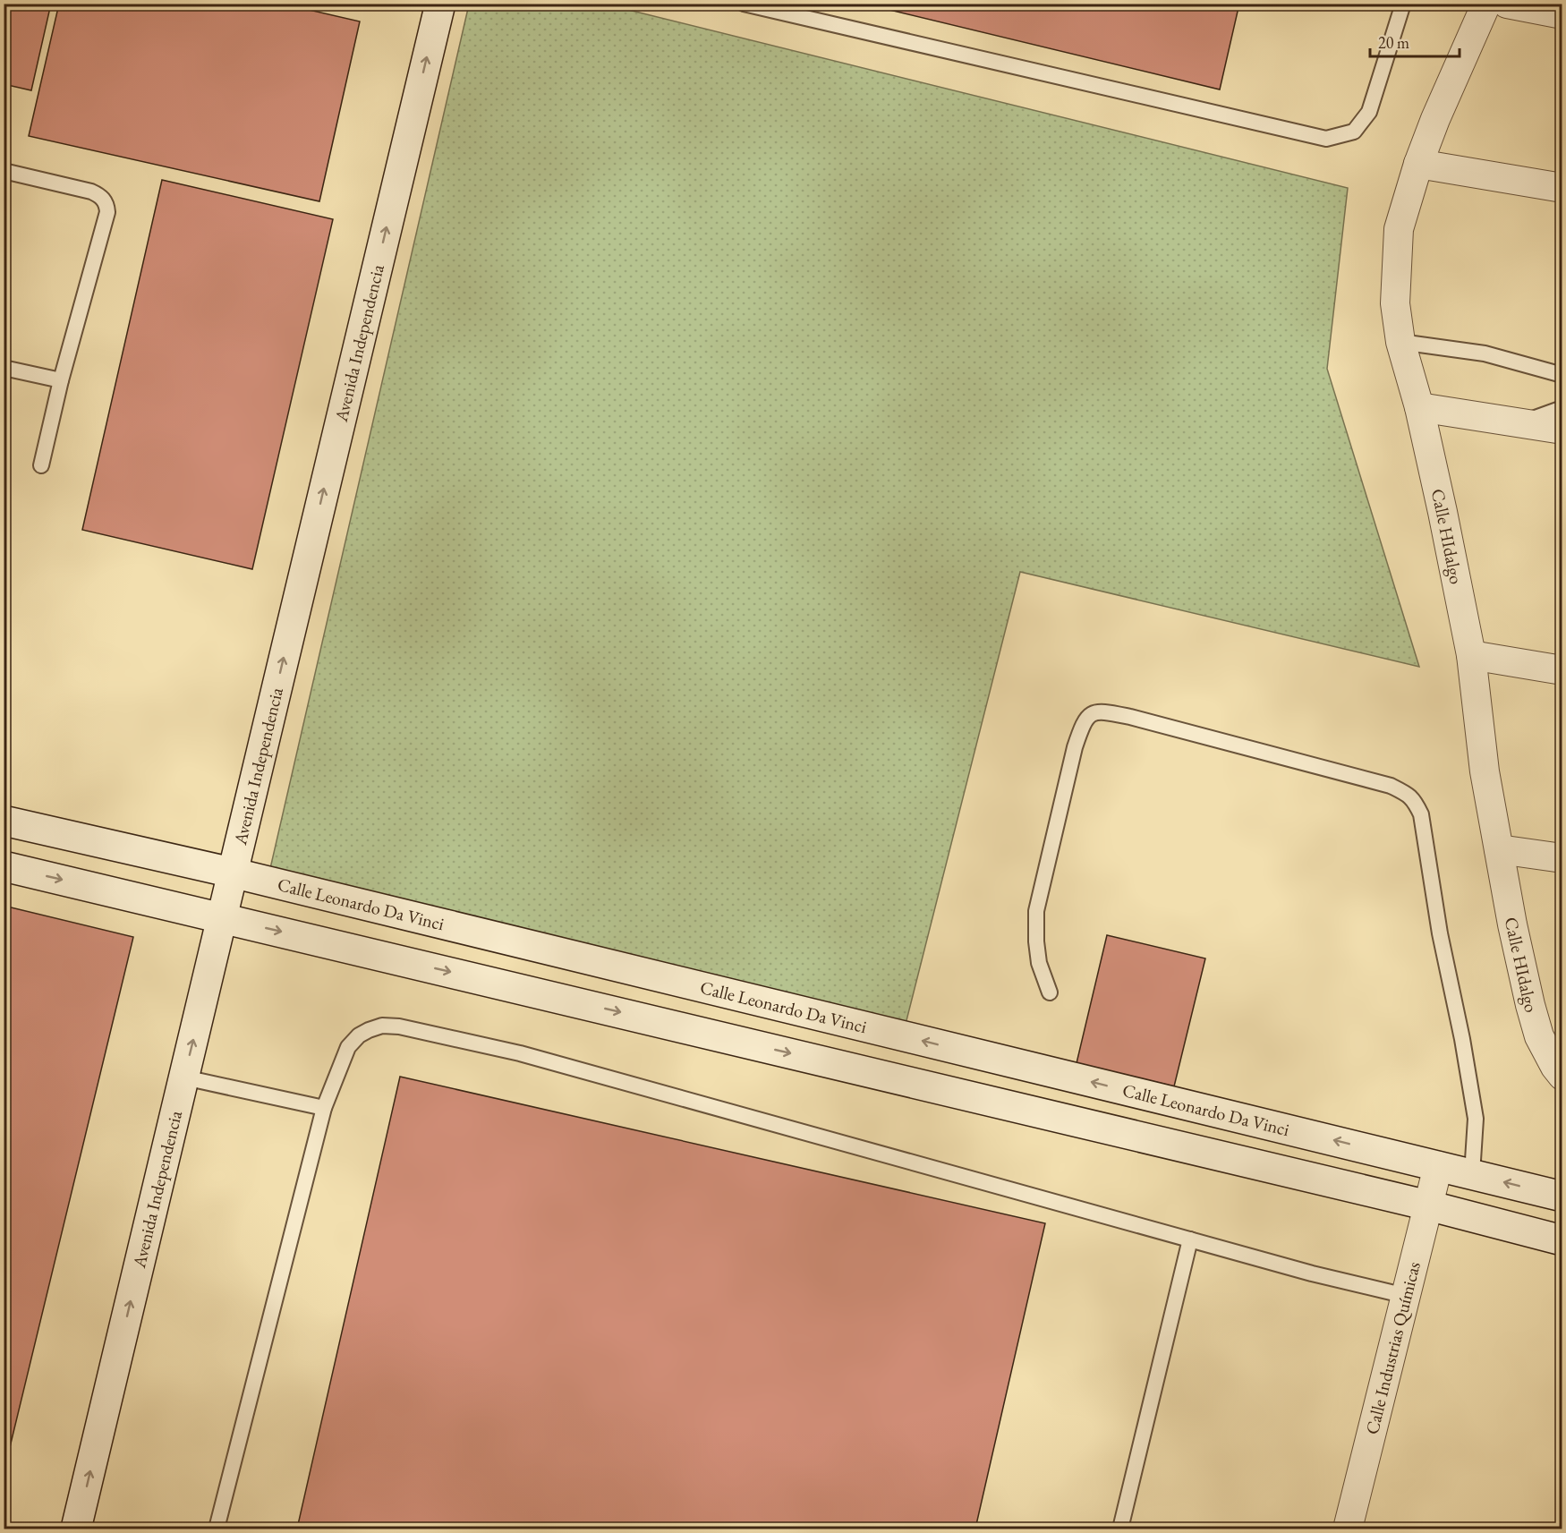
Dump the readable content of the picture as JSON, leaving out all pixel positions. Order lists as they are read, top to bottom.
{
  "streets": {
    "main road": ["Avenida Independencia", "Calle Leonardo Da Vinci"],
    "street": ["Calle HIdalgo", "Calle Industrias Químicas"]
  },
  "crossings": [
    ["Avenida Independencia", "Calle Leonardo Da Vinci"],
    ["Calle Leonardo Da Vinci", "Calle Industrias Químicas"]
  ],
  "one_way": ["Avenida Independencia"],
  "scale_bar": "20 m"
}
